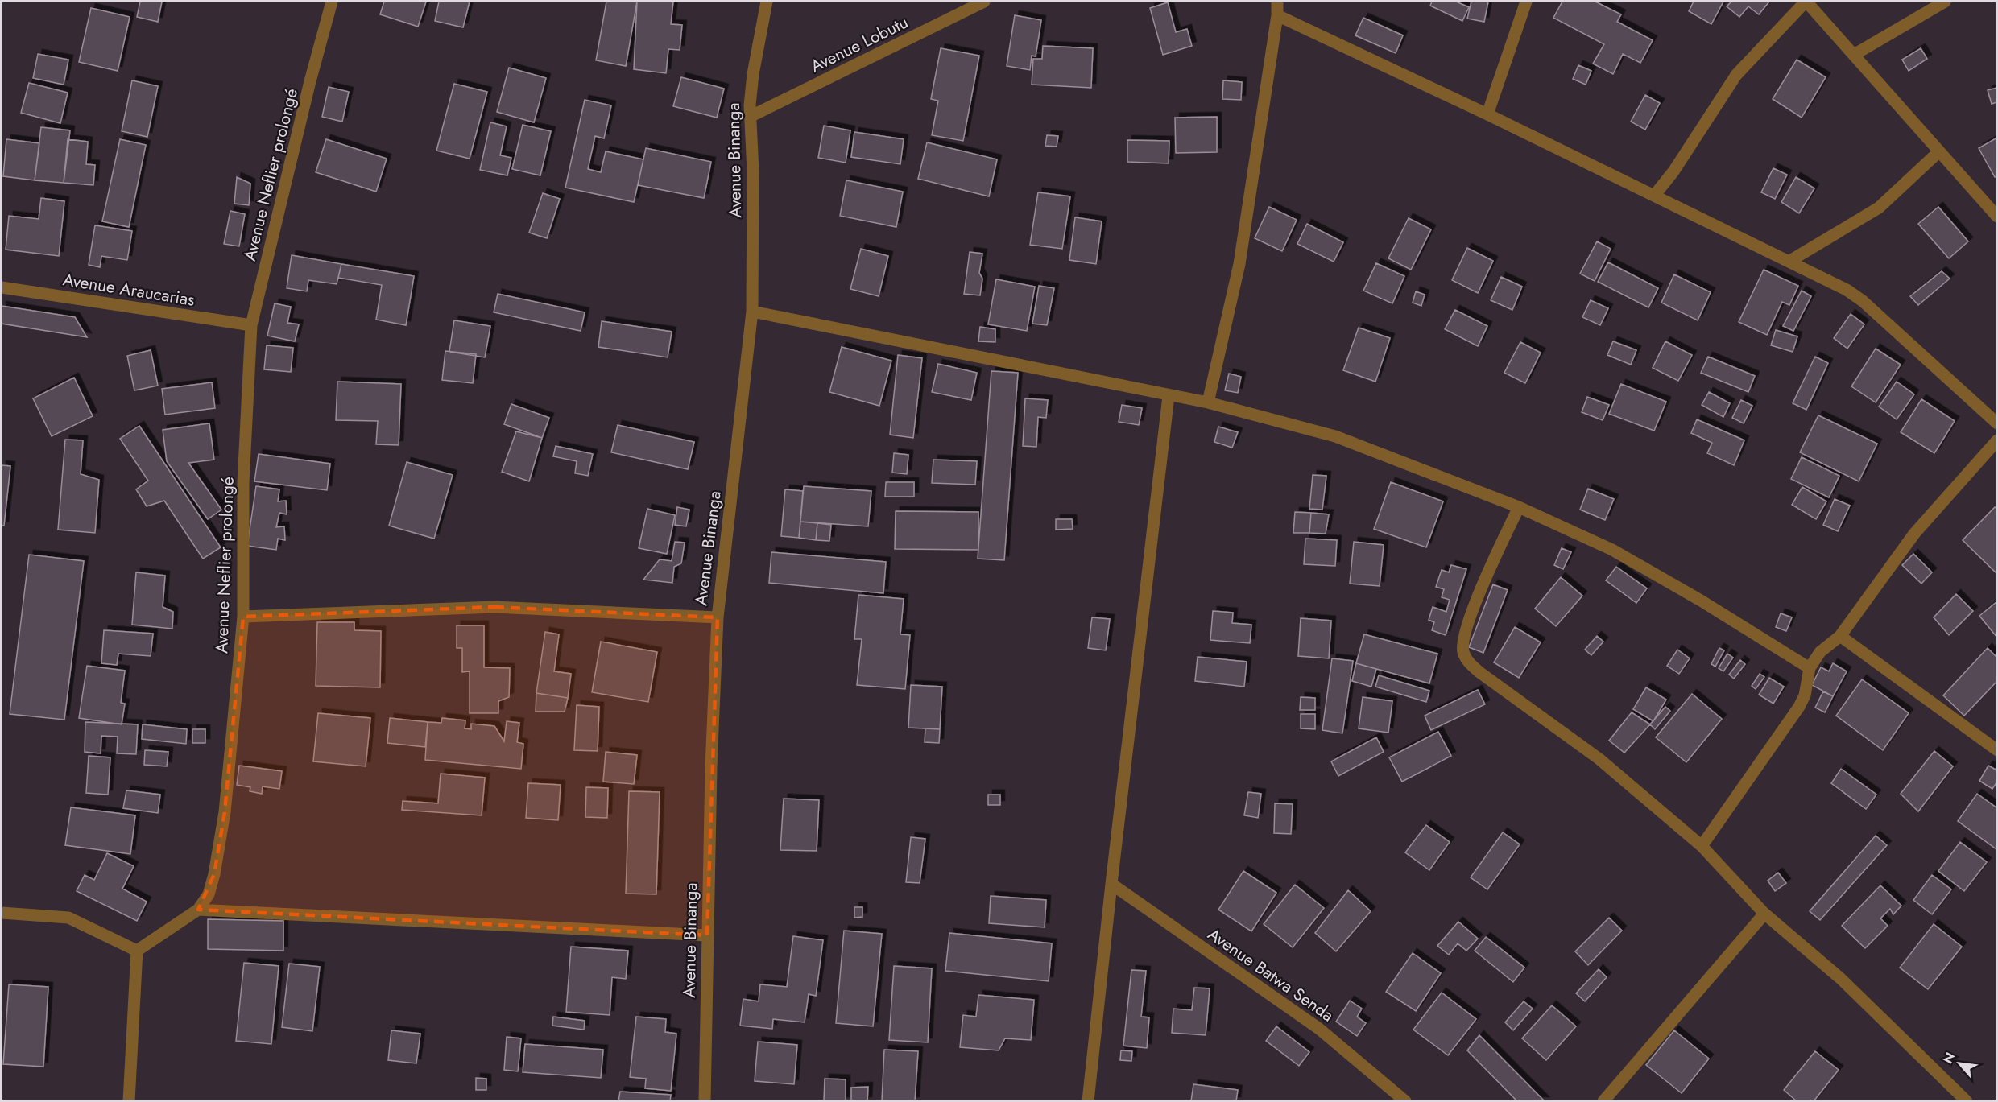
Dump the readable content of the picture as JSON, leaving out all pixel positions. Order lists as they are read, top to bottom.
{
  "streets": {
    "street": [
      "Avenue Lobutu",
      "Avenue Binanga",
      "Avenue Neflier prolongé",
      "Avenue Araucarias",
      "Avenue Batwa Senda"
    ]
  },
  "crossings": [
    ["Avenue Lobutu", "Avenue Binanga"],
    ["Avenue Neflier prolongé", "Avenue Araucarias"]
  ],
  "north": "top left"
}
